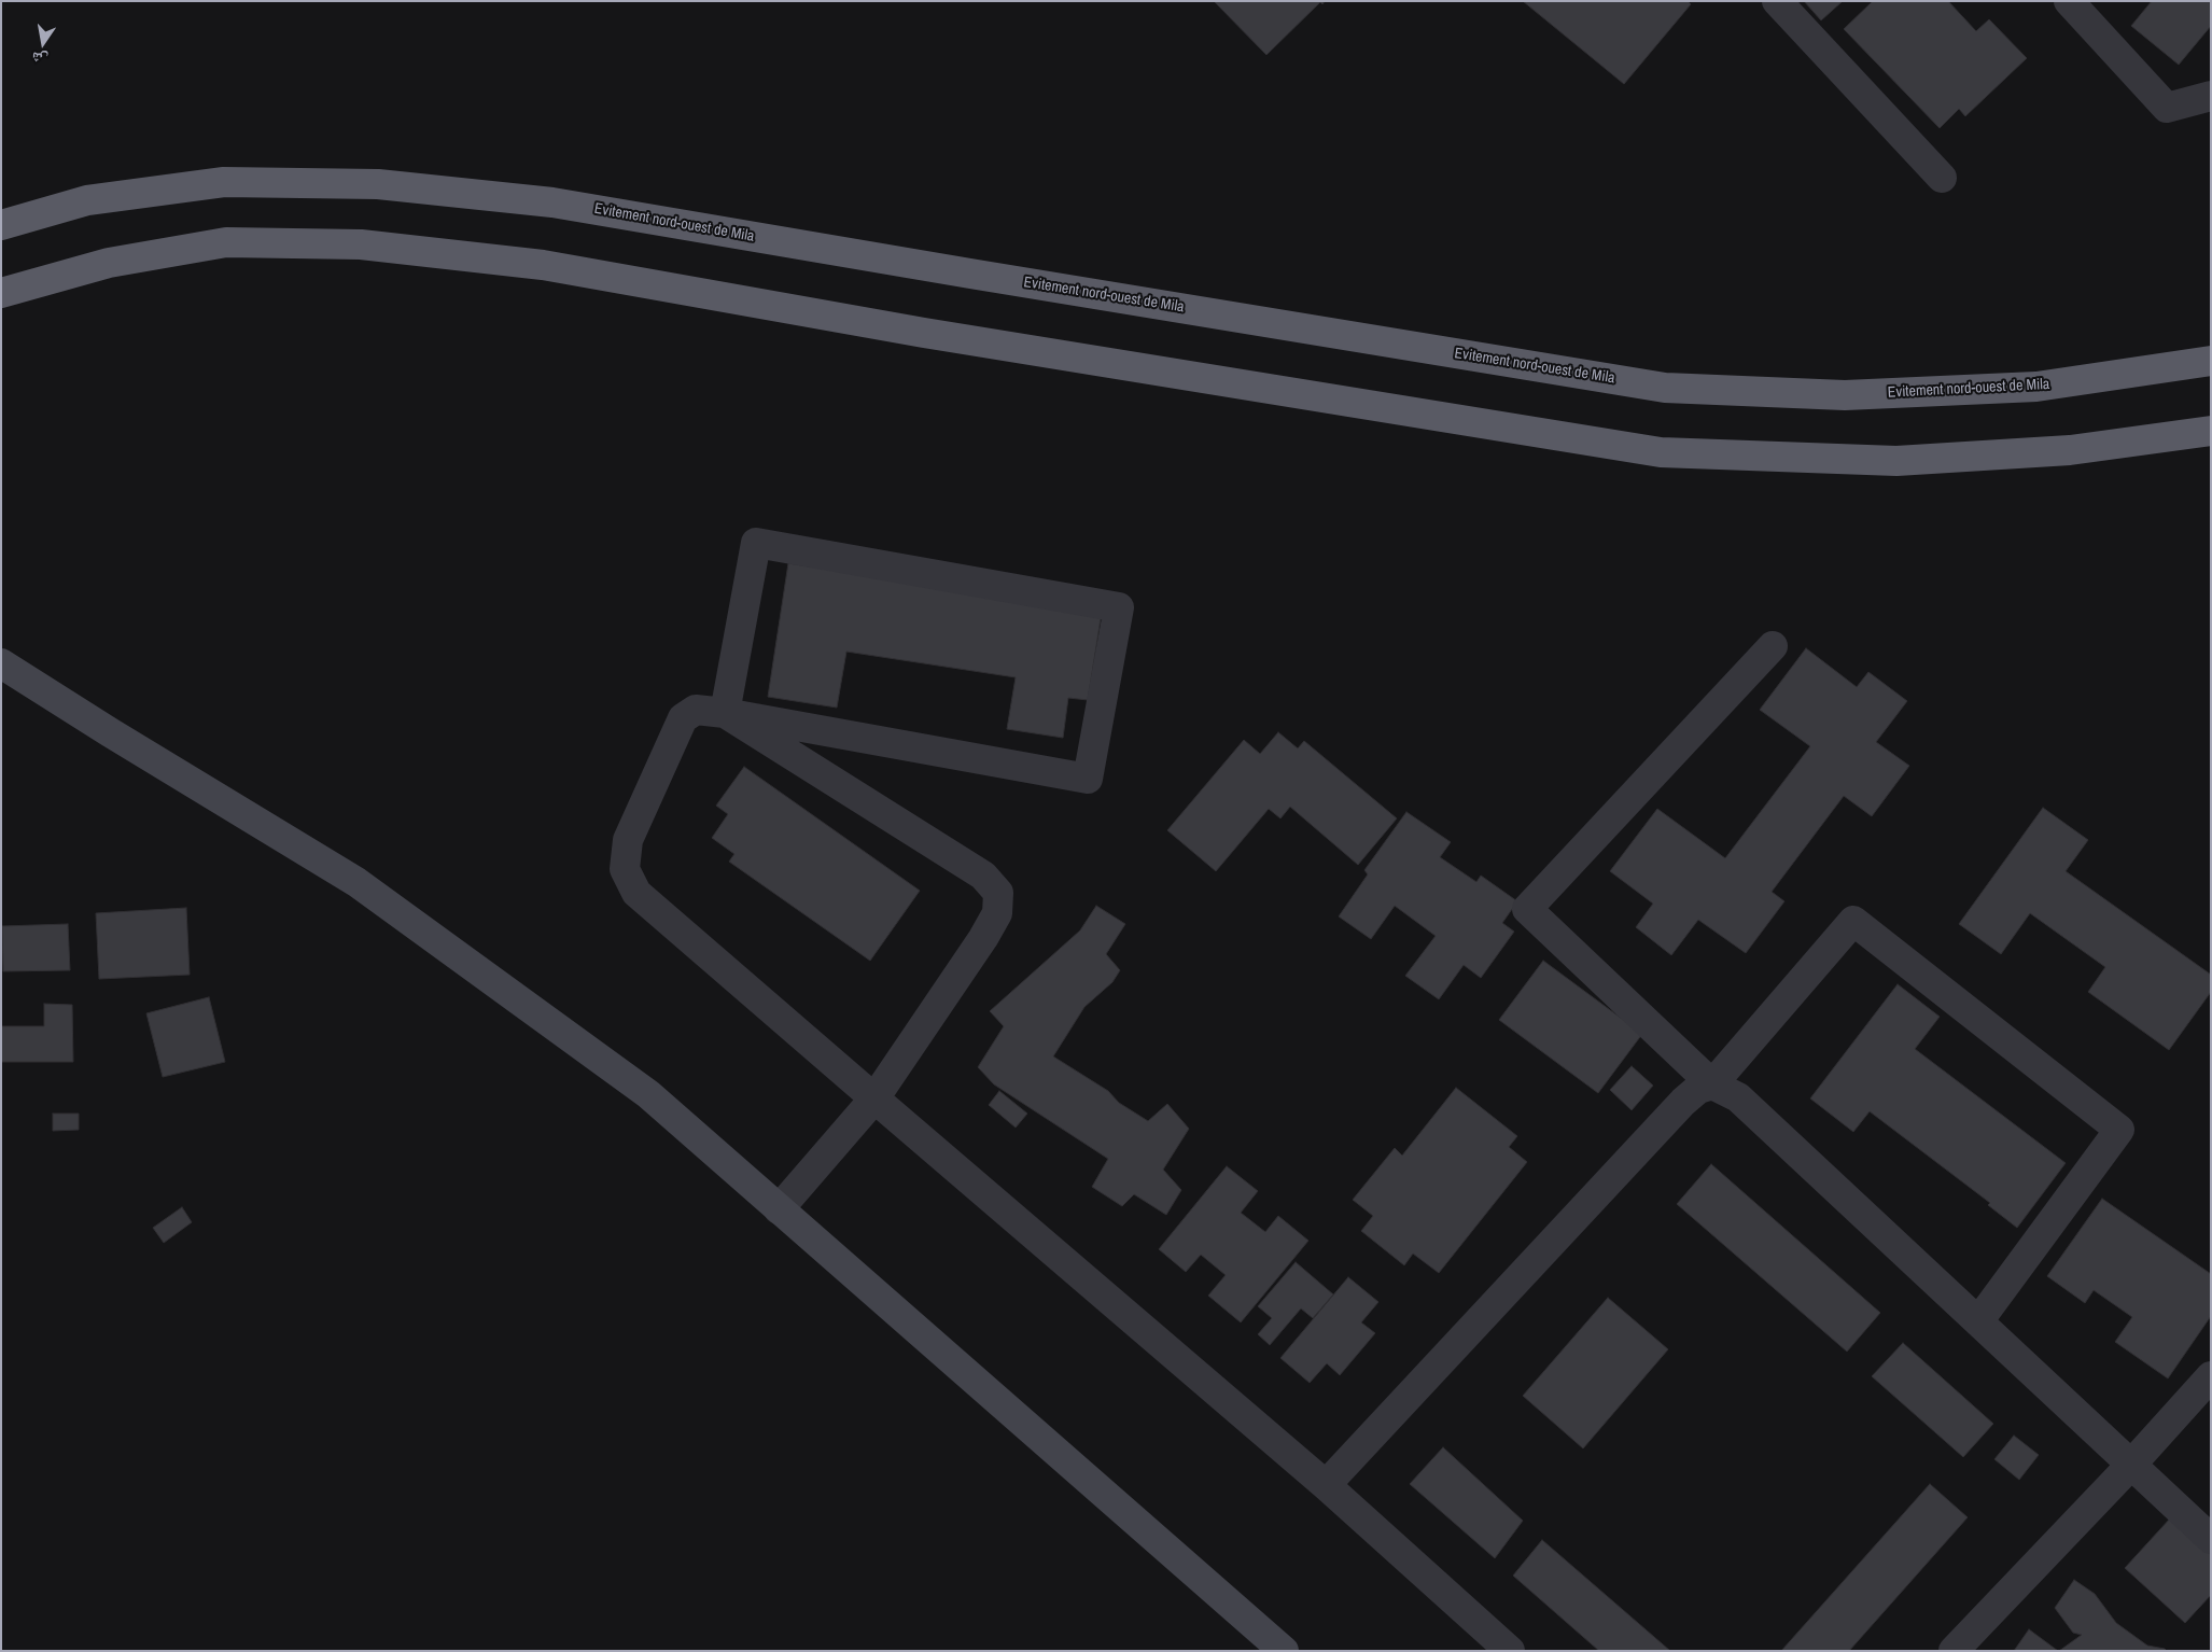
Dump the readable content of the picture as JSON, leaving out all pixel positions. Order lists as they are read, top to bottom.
{
  "streets": {
    "highway": ["Evitement nord-ouest de Mila"]
  },
  "north": "bottom"
}
